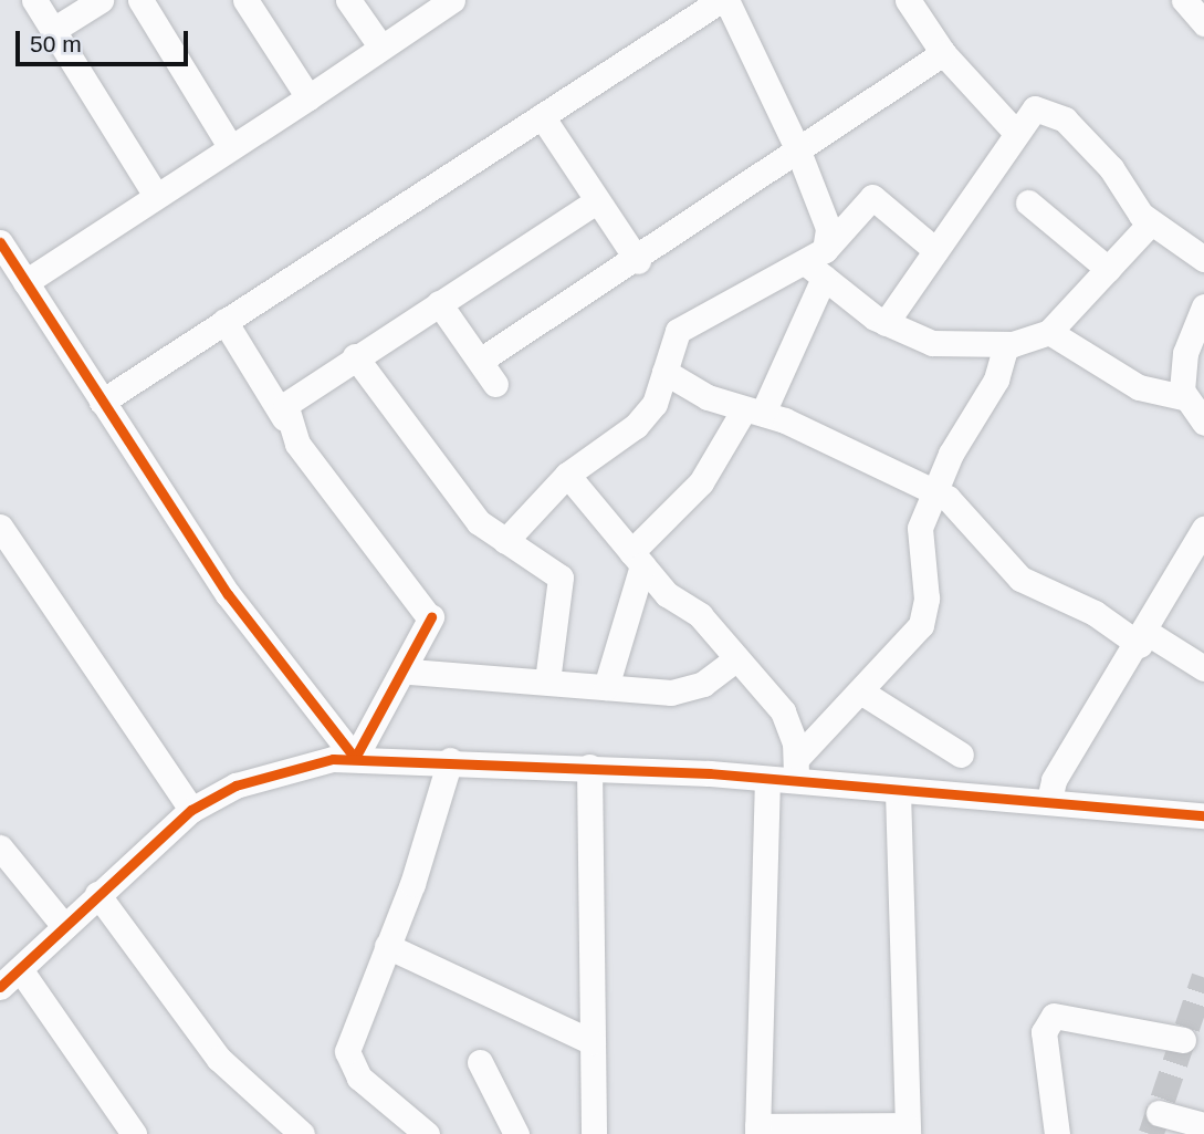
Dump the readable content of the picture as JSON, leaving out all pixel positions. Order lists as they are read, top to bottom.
{
  "scale_bar": "50 m"
}
